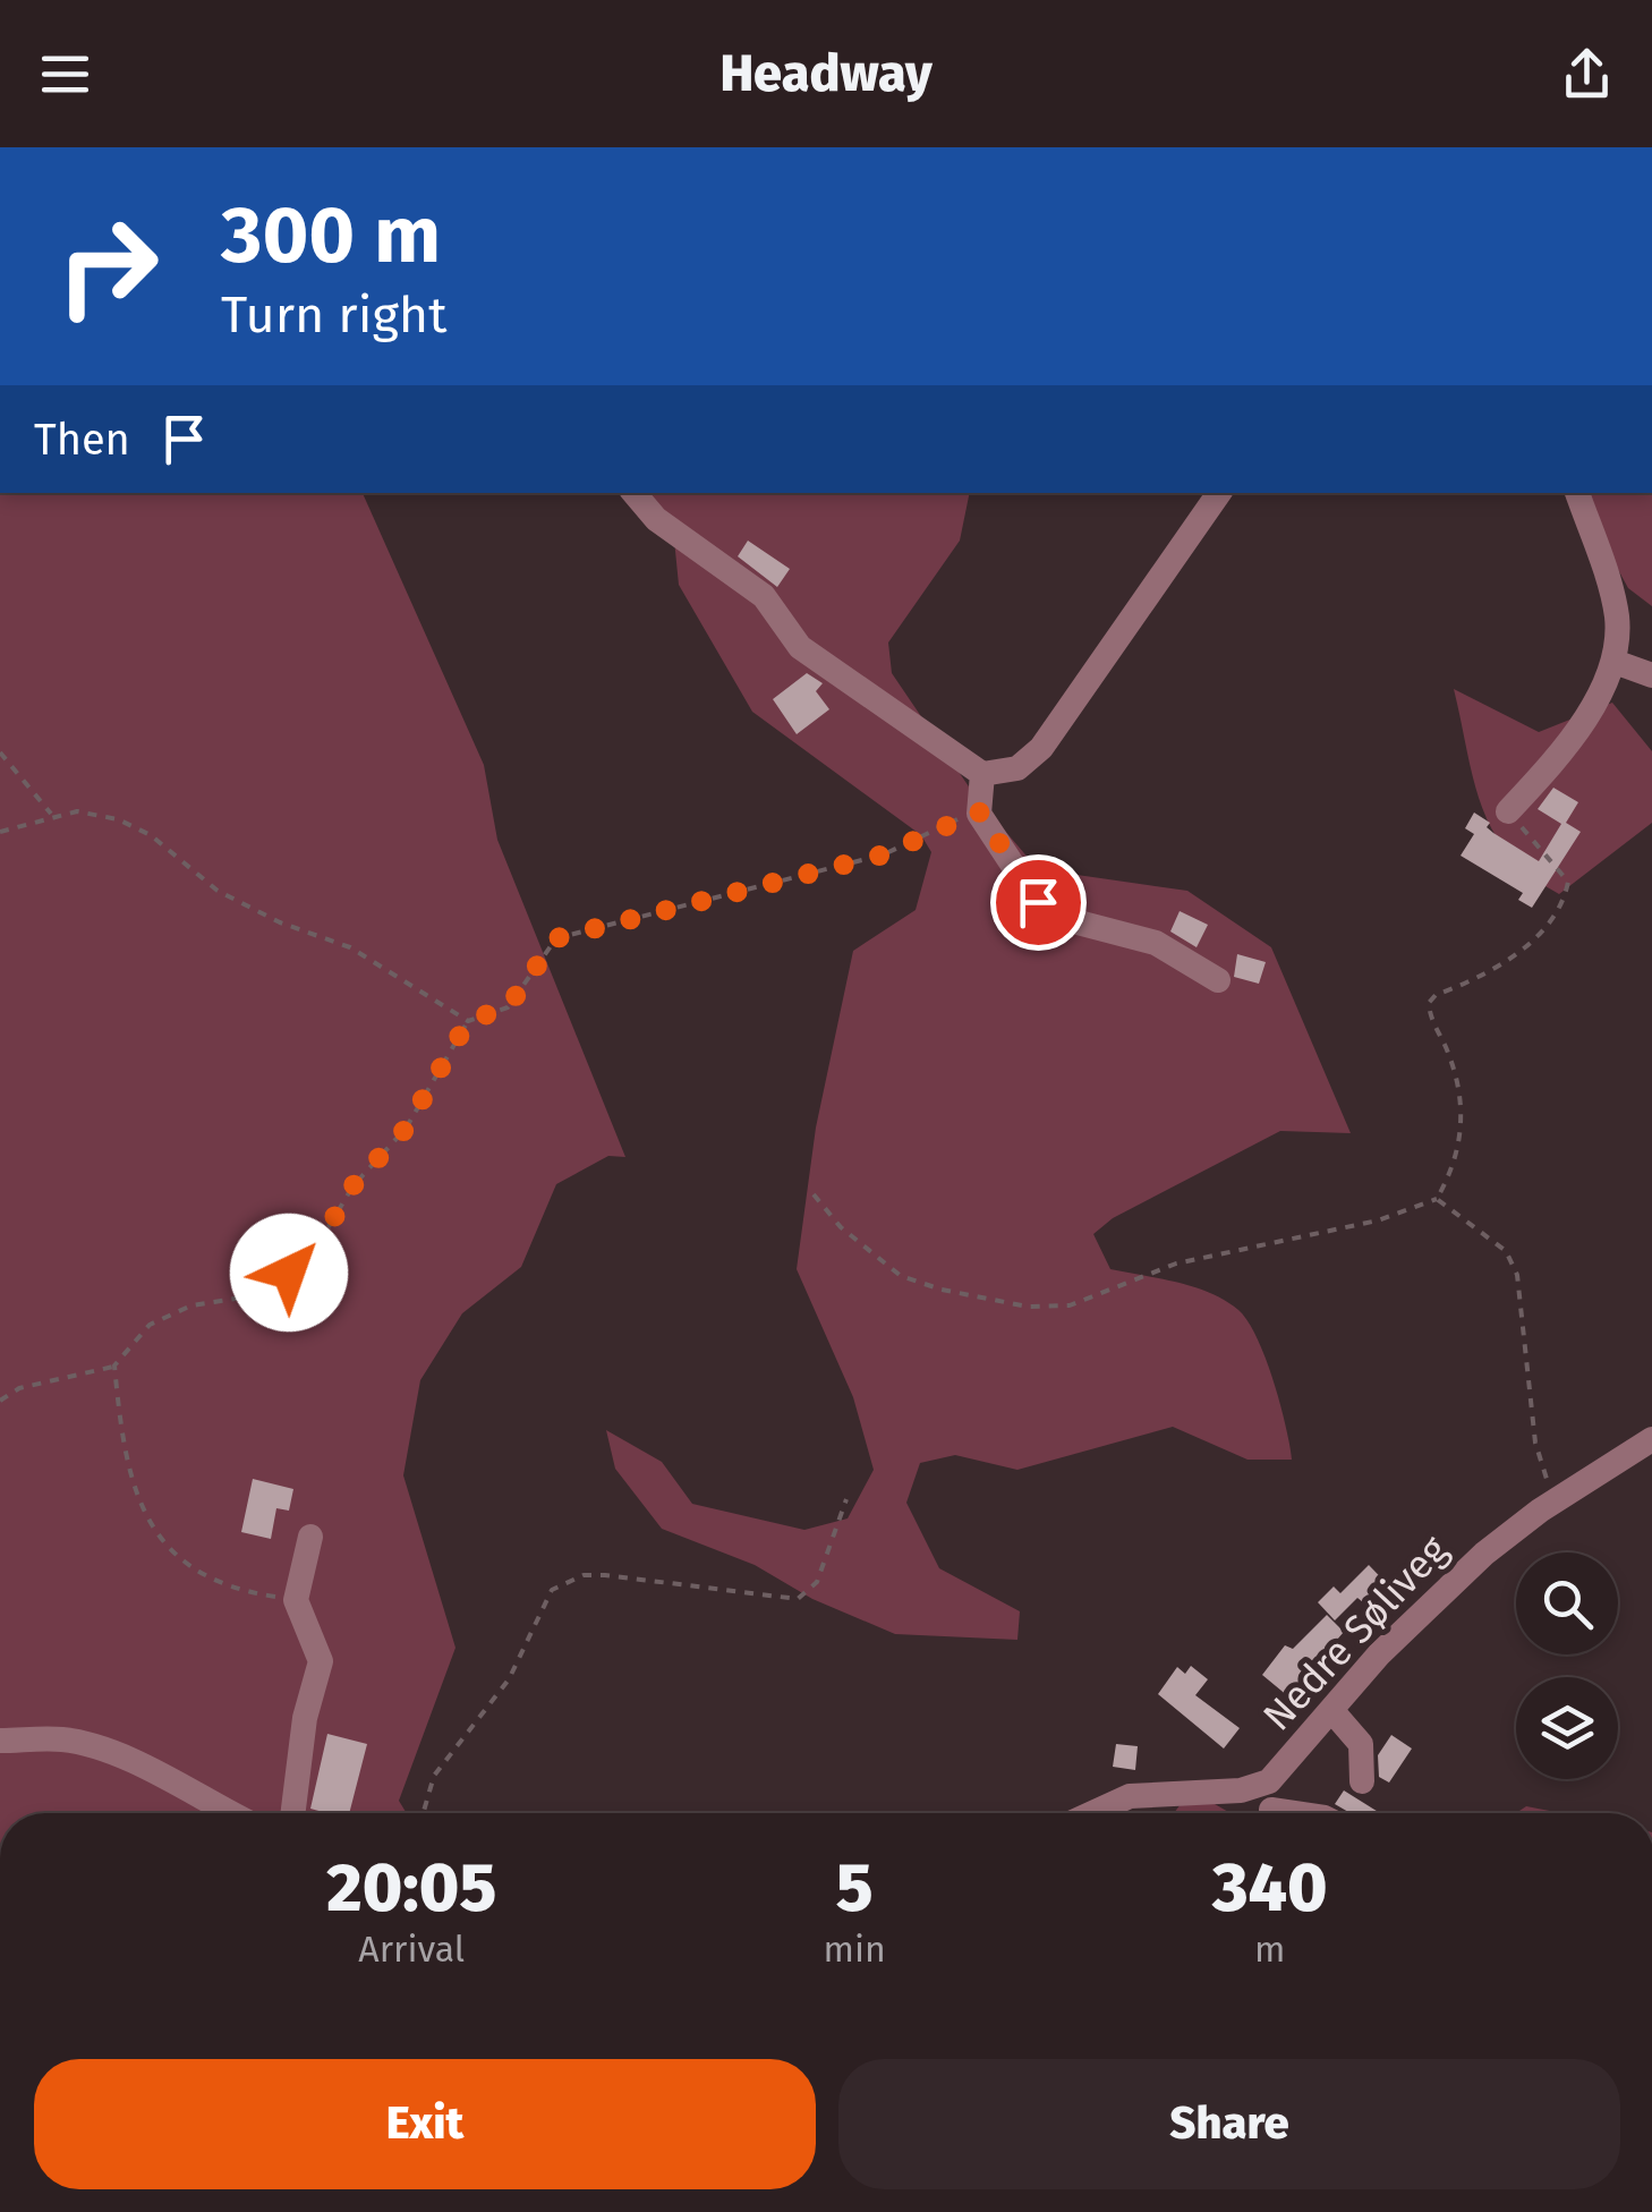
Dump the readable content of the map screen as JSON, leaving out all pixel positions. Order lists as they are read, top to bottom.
{
  "streets": {
    "street": ["Nedre Søliveg"]
  },
  "page": {
    "header": "Headway",
    "turn": ["300 m", "Turn right"],
    "then": "Then",
    "eta": [
      "20:05",
      "Arrival",
      "5",
      "min",
      "340",
      "m"
    ],
    "buttons": ["Exit", "Share"]
  }
}
